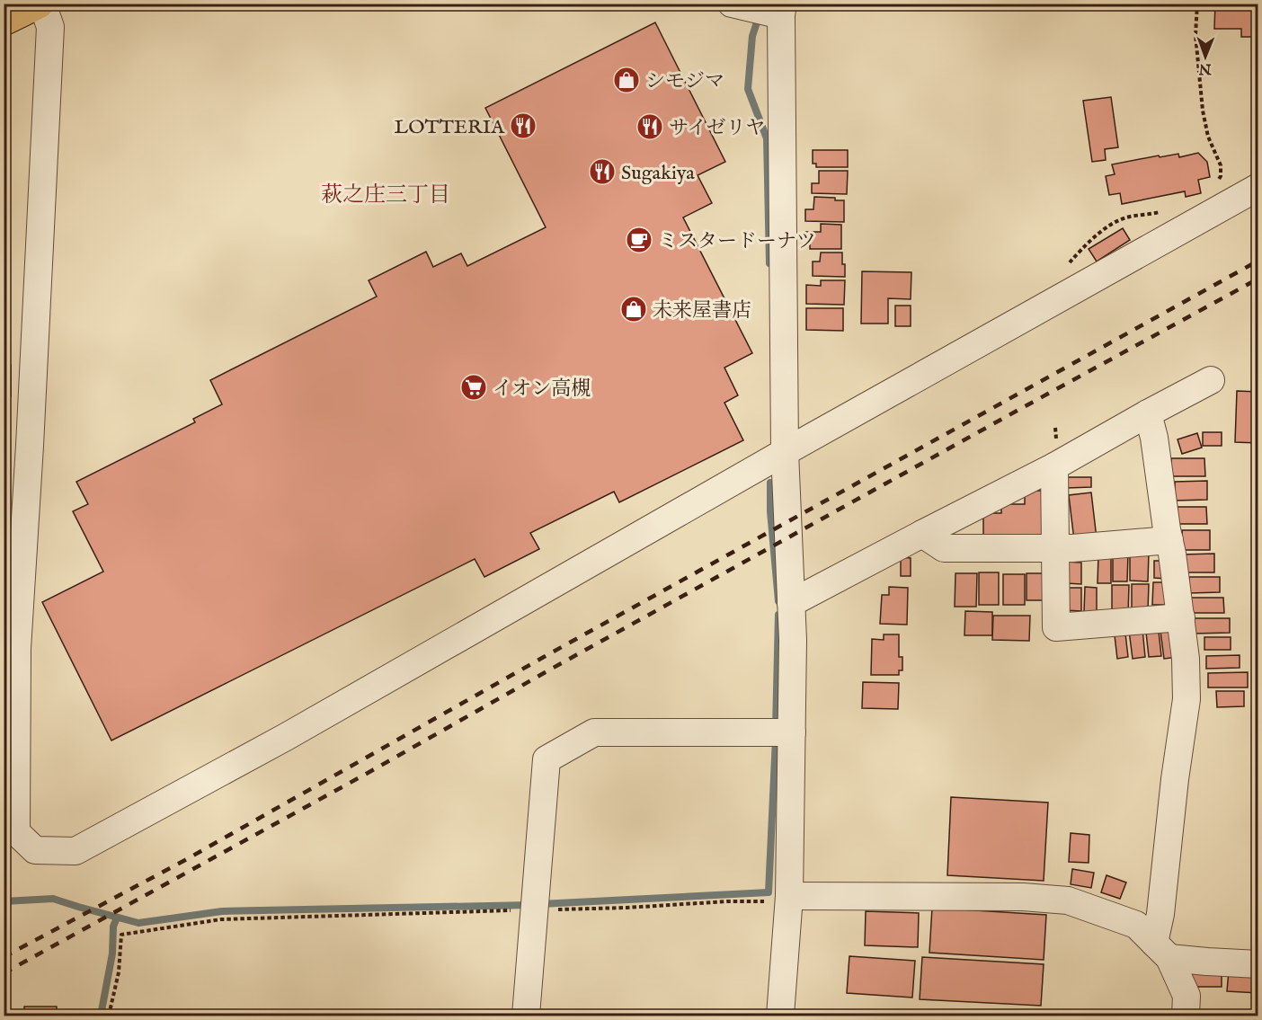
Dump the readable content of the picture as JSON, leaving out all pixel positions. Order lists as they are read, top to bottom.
{
  "districts": ["萩之庄三丁目"],
  "places": {
    "shop": ["シモジマ", "未来屋書店"],
    "restaurant": ["LOTTERIA", "サイゼリヤ", "Sugakiya"],
    "cafe": ["ミスタードーナツ"],
    "supermarket": ["イオン高槻"]
  },
  "north": "bottom"
}
